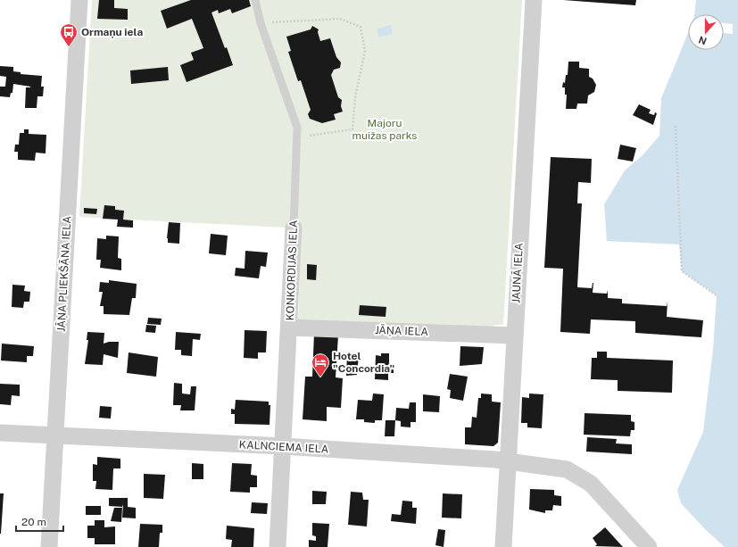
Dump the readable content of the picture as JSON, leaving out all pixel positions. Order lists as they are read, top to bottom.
{
  "streets": {
    "street": [
      "KONKORDIJAS IELA",
      "JAUNĀ IELA",
      "JĀŅA PLIEKŠĀNA IELA",
      "JĀŅA IELA",
      "KALNCIEMA IELA"
    ]
  },
  "crossings": [
    ["KONKORDIJAS IELA", "JĀŅA IELA"],
    ["KONKORDIJAS IELA", "KALNCIEMA IELA"],
    ["JAUNĀ IELA", "JĀŅA IELA"],
    ["JAUNĀ IELA", "KALNCIEMA IELA"],
    ["JĀŅA PLIEKŠĀNA IELA", "KALNCIEMA IELA"]
  ],
  "parks": ["Majoru muižas parks"],
  "places": {
    "bus stop": ["Ormaņu iela"],
    "hotel": ["Hotel \"Concordia\""]
  },
  "scale_bar": "20 m",
  "north": "bottom"
}
